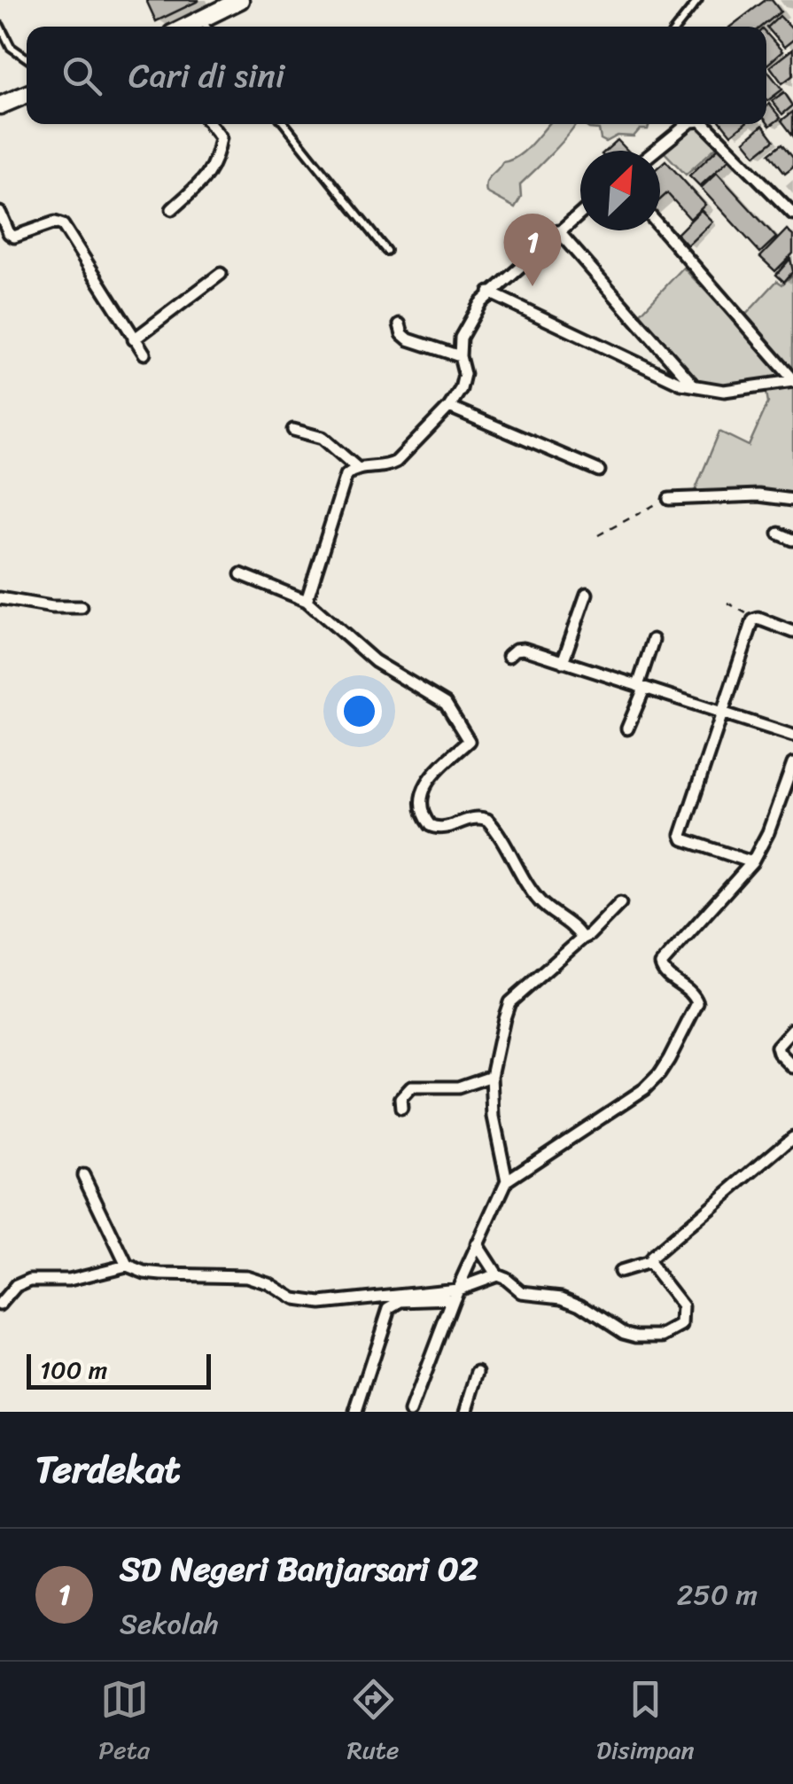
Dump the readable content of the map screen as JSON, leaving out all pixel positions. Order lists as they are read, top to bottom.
{
  "scale_bar": "100 m",
  "north": "top right",
  "page": {
    "search": "Cari di sini",
    "pins": "1",
    "scale": "100 m",
    "heading": "Terdekat",
    "list": [
      {
        "mark": "1",
        "name": "SD Negeri Banjarsari 02",
        "note": "Sekolah",
        "value": "250 m"
      }
    ],
    "nav": ["Peta", "Rute", "Disimpan"]
  }
}
